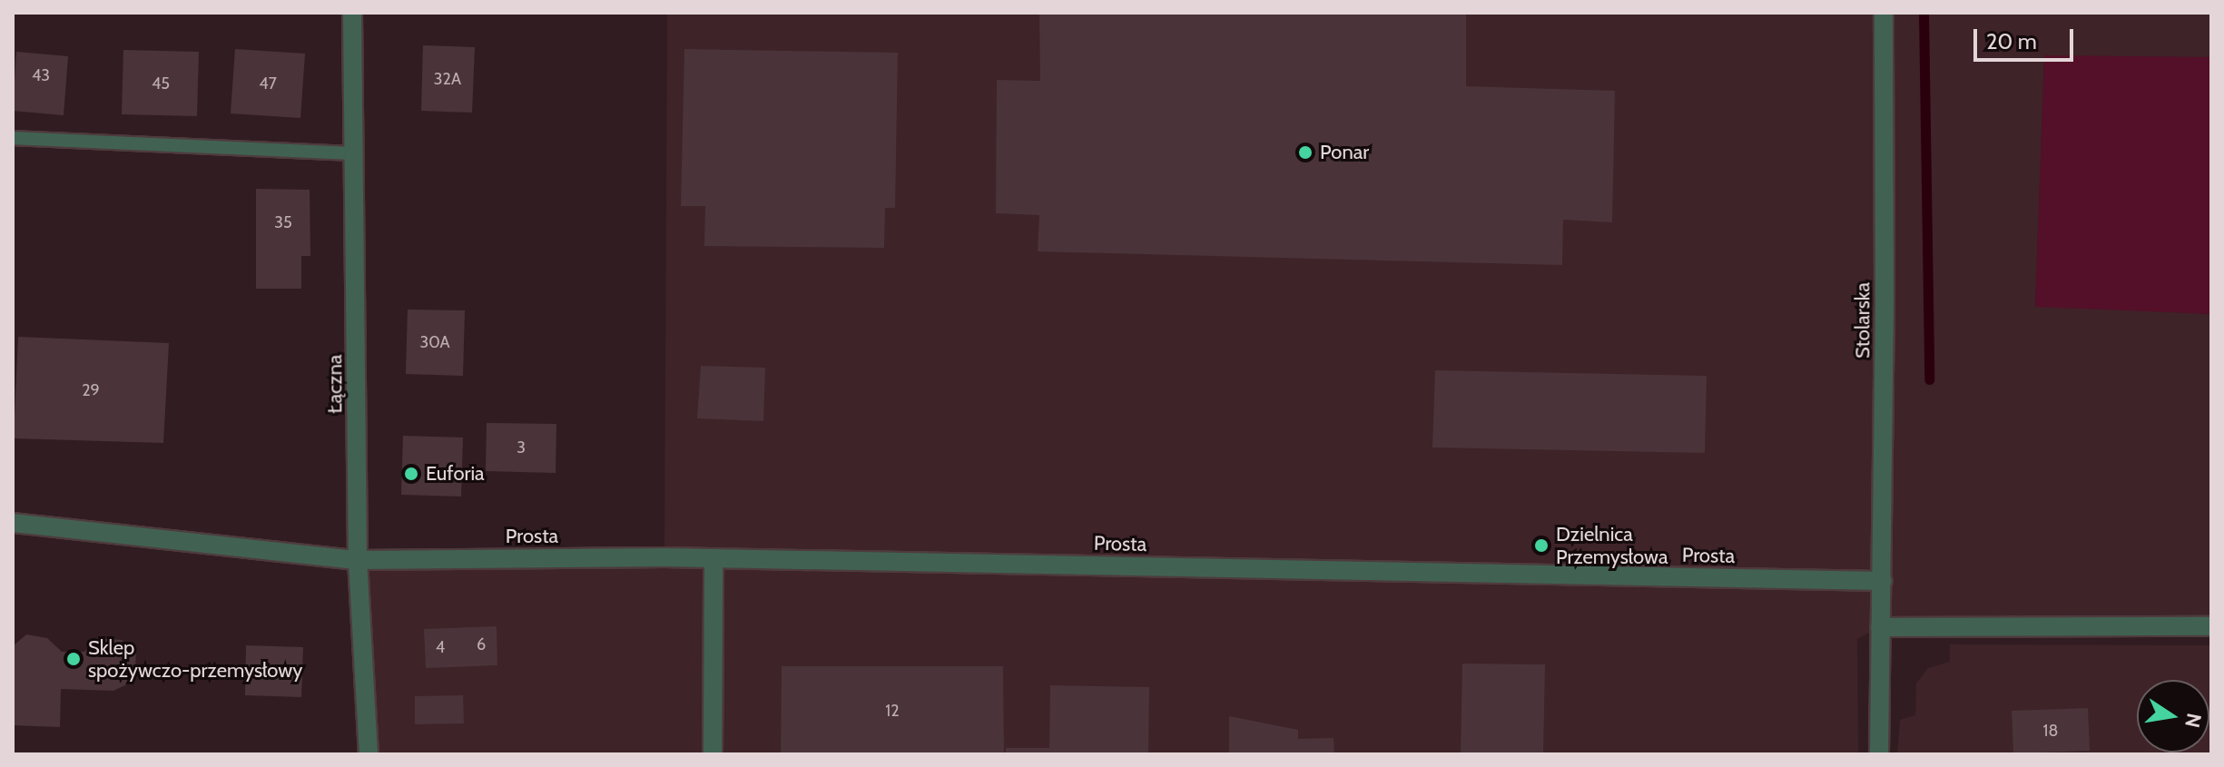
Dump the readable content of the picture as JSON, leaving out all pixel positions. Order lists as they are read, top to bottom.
{
  "streets": {
    "street": ["Stolarska", "Łączna", "Prosta"]
  },
  "crossings": [
    ["Stolarska", "Prosta"],
    ["Łączna", "Prosta"]
  ],
  "places": [
    "Ponar",
    "Euforia",
    "Dzielnica Przemysłowa",
    "Sklep spożywczo-przemysłowy"
  ],
  "house_numbers": [
    "43",
    "32A",
    "45",
    "47",
    "35",
    "30A",
    "29",
    "3",
    "6",
    "4",
    "12",
    "18"
  ],
  "scale_bar": "20 m",
  "north": "right"
}
